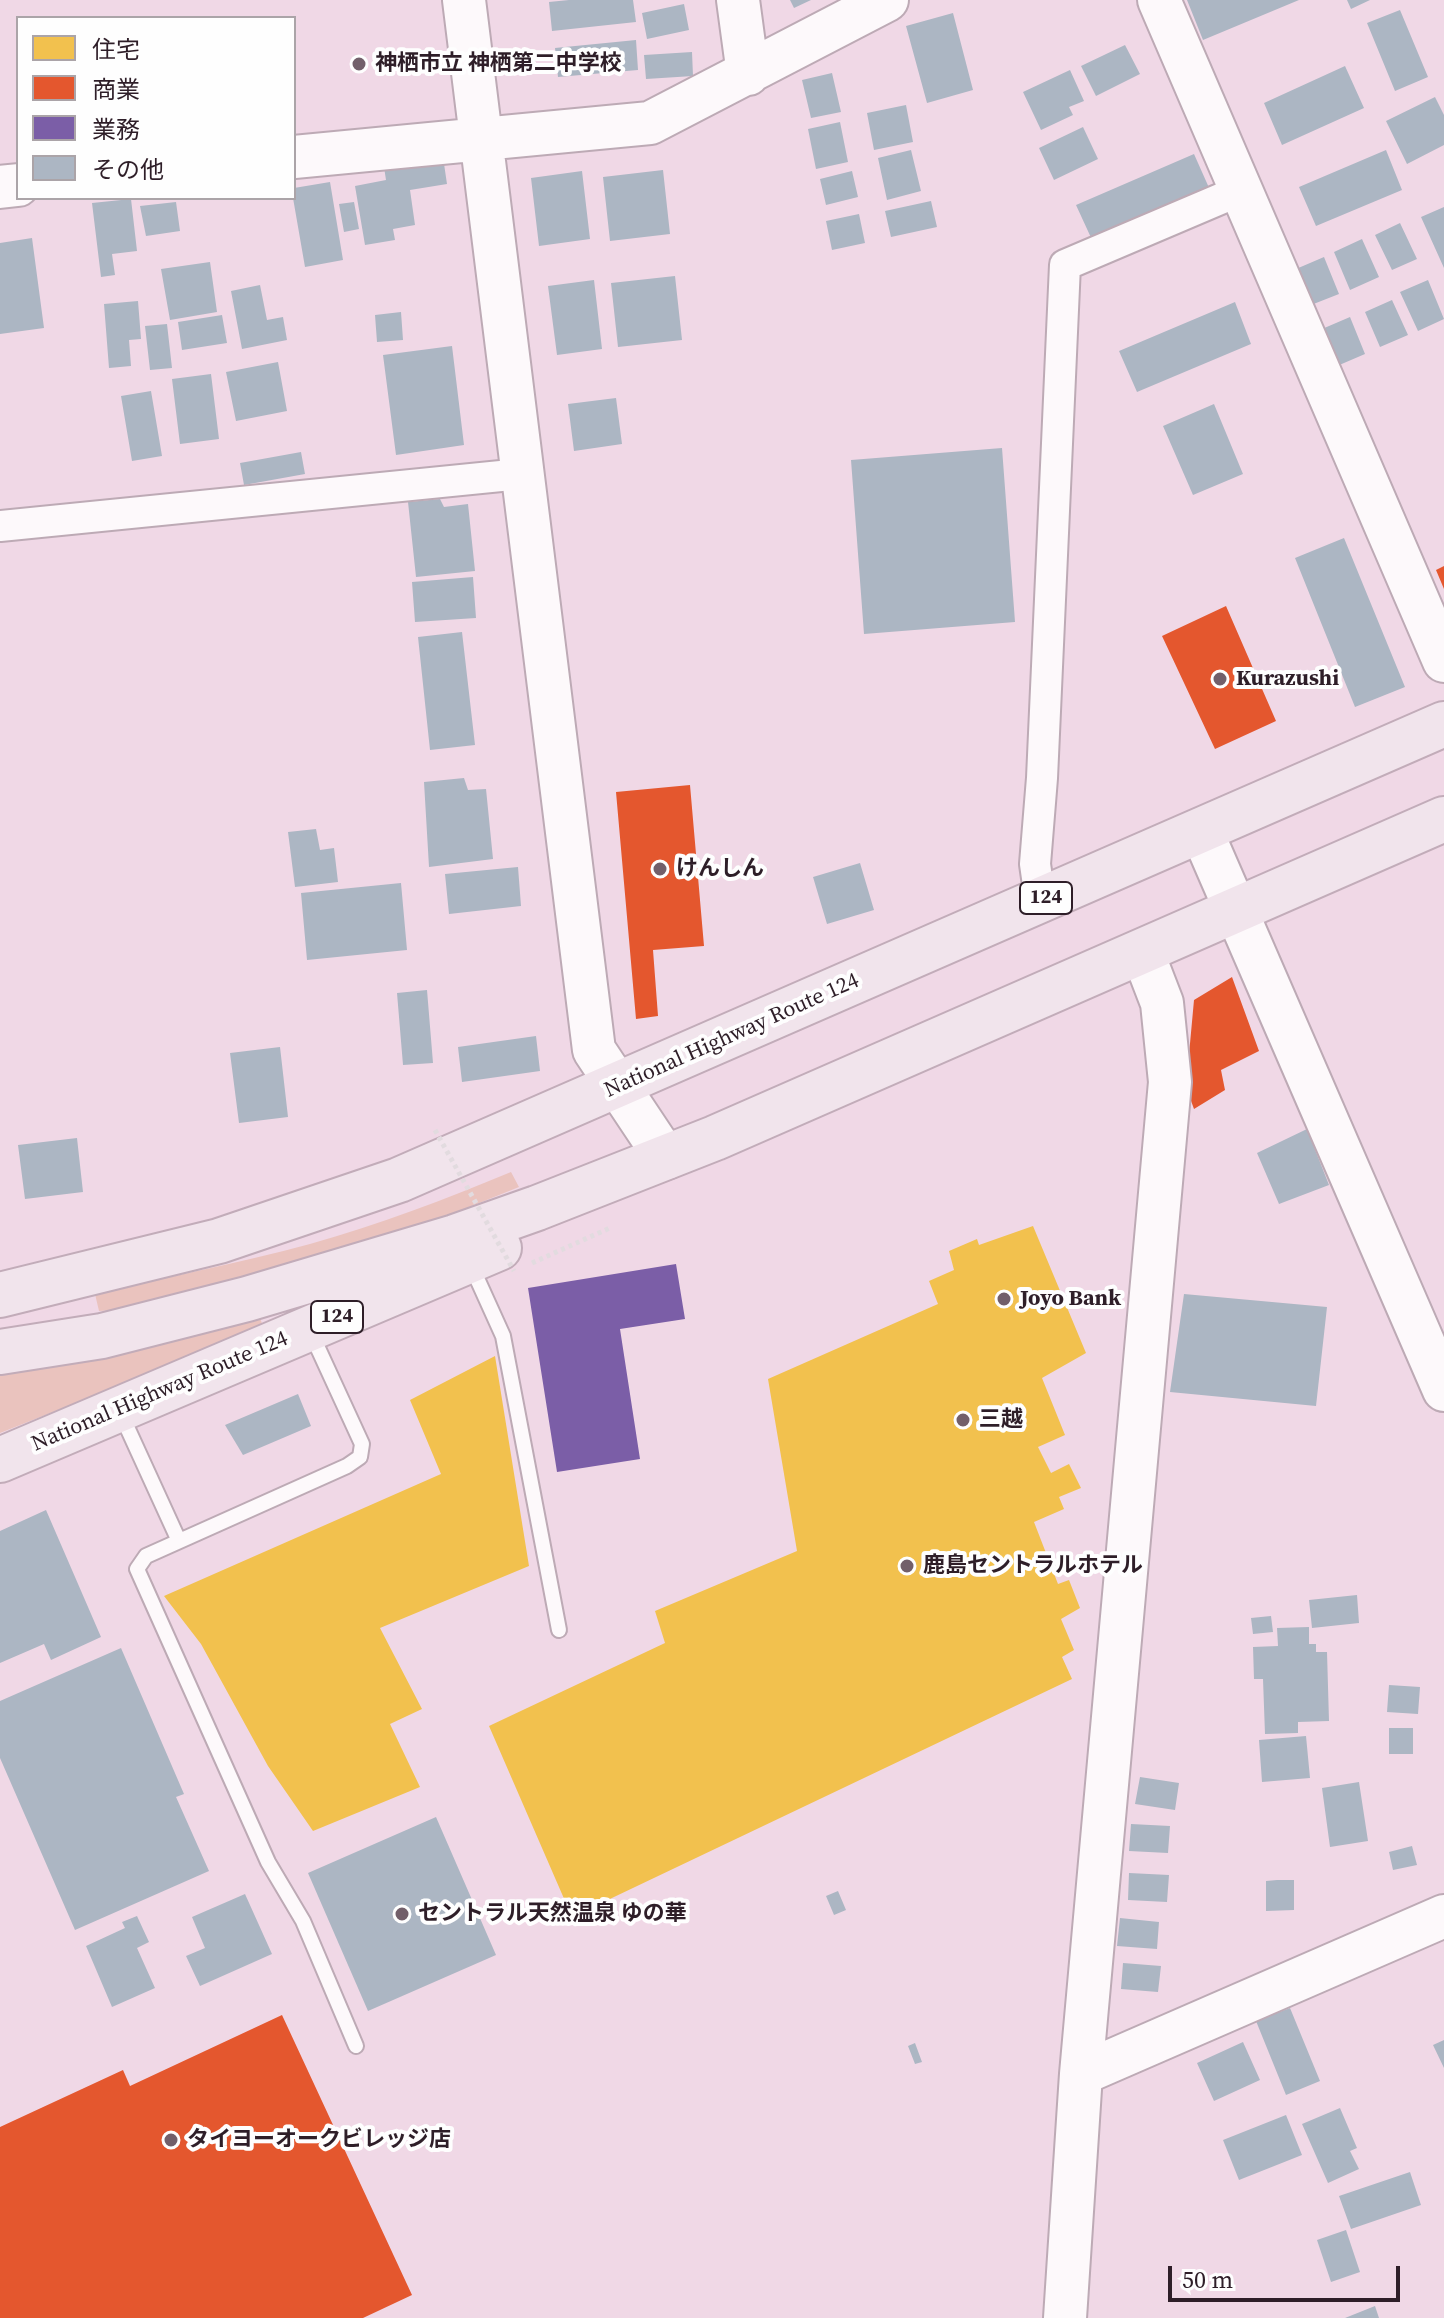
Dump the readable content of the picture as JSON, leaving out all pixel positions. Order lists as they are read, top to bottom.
{
  "streets": {
    "highway": ["124", "National Highway Route 124"]
  },
  "places": [
    "神栖市立 神栖第二中学校",
    "Kurazushi",
    "けんしん",
    "Joyo Bank",
    "三越",
    "鹿島セントラルホテル",
    "セントラル天然温泉 ゆの華",
    "タイヨーオークビレッジ店"
  ],
  "legend": [
    "住宅",
    "商業",
    "業務",
    "その他"
  ],
  "scale_bar": "50 m"
}
